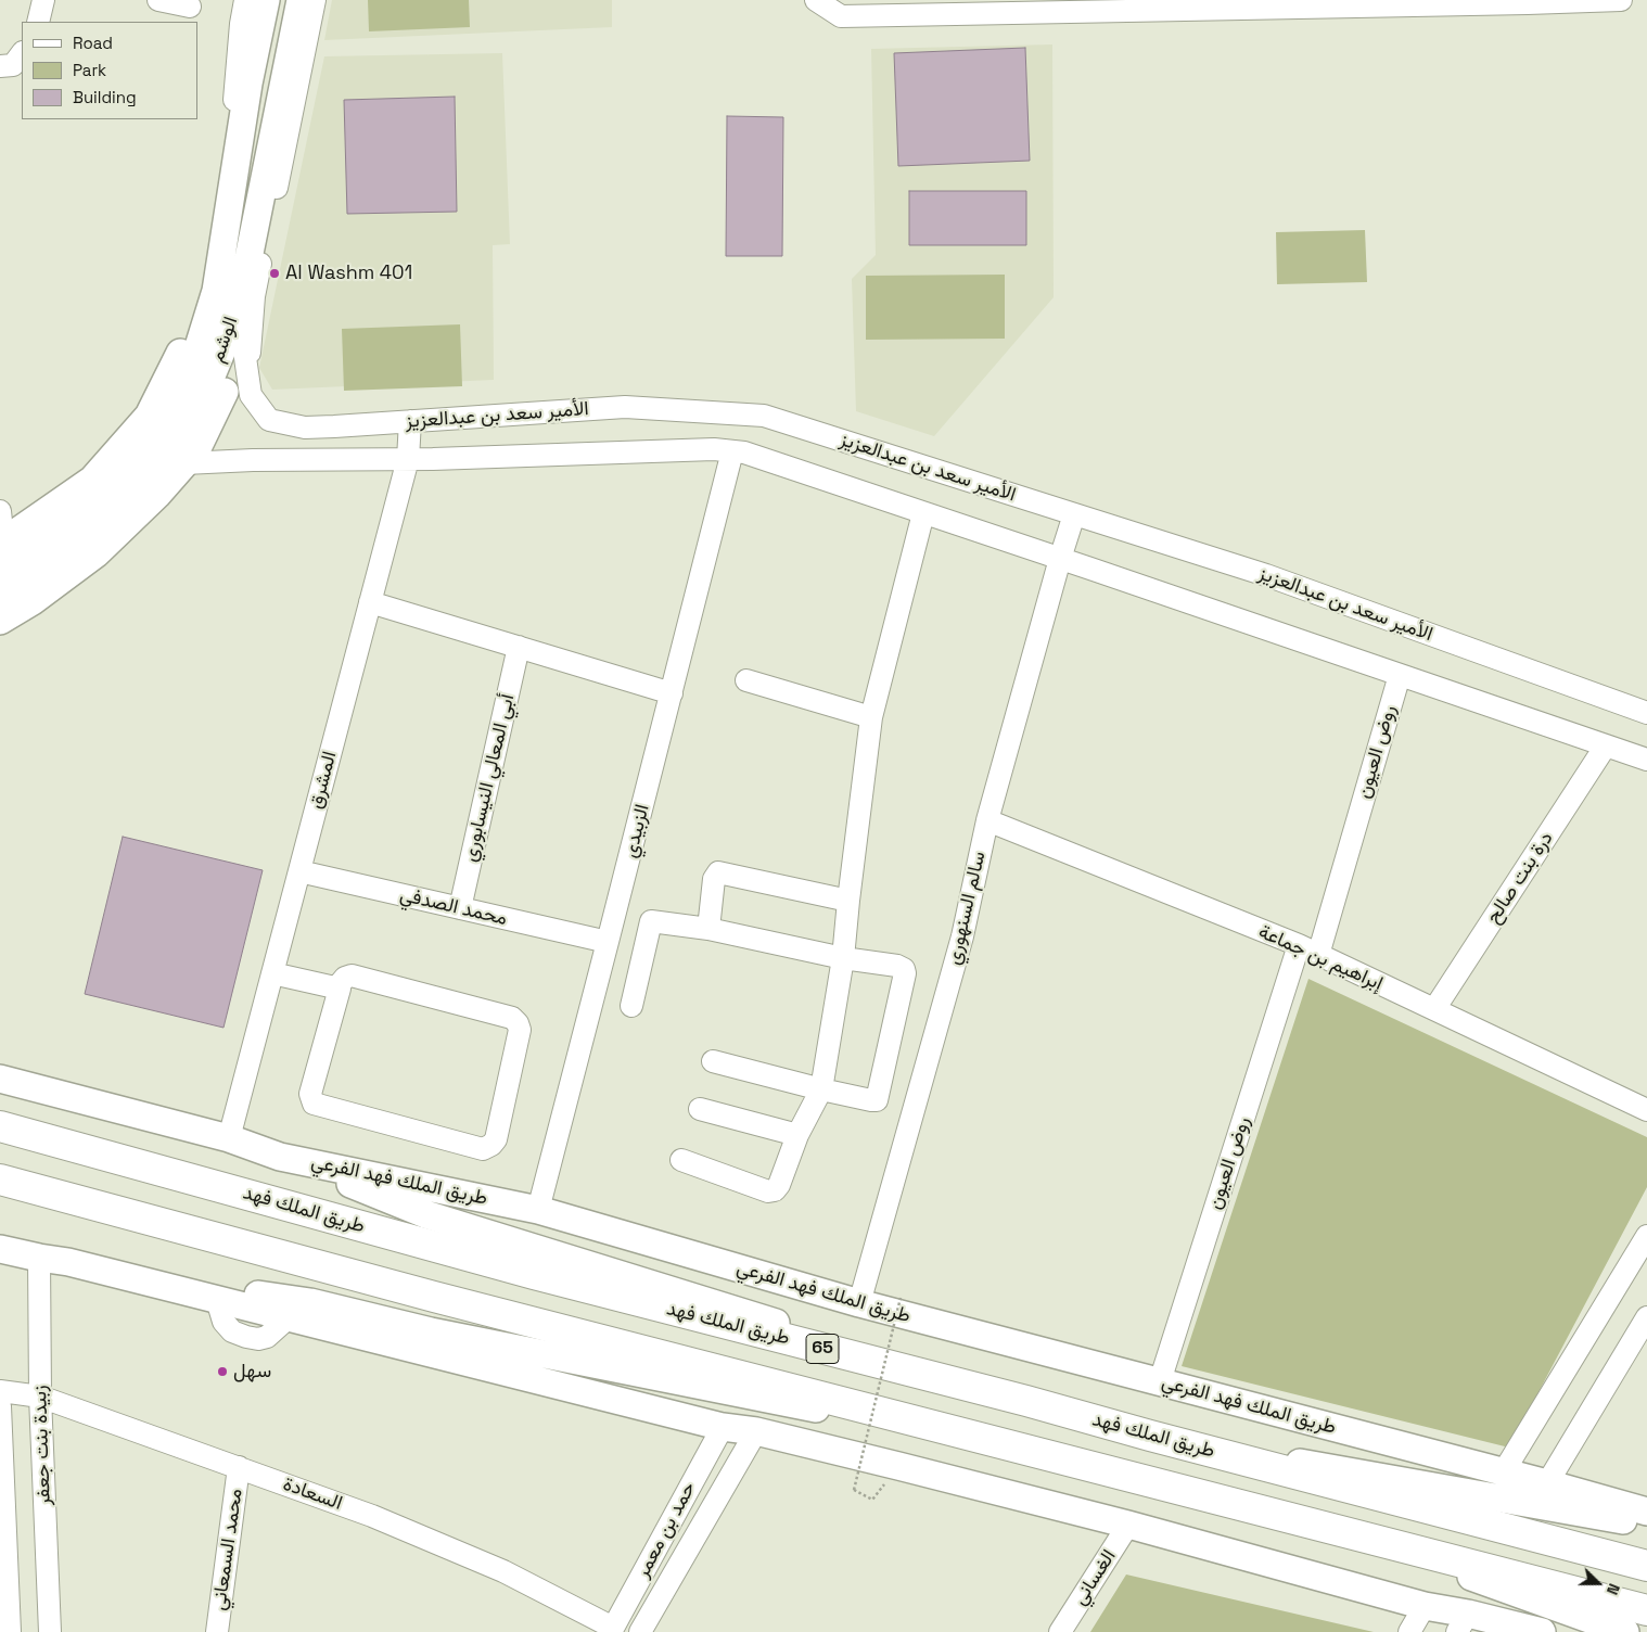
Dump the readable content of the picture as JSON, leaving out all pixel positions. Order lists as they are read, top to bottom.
{
  "streets": {
    "highway": ["طريق الملك فهد", "65"],
    "main road": ["الوشم", "طريق الملك فهد الفرعي"],
    "street": [
      "الأمير سعد بن عبدالعزيز",
      "روض العيون",
      "أبي المعالي النيسابوري",
      "المشرق",
      "الزبيدي",
      "درة بنت صالح",
      "محمد الصدفي",
      "سالم السنهوري",
      "إبراهيم بن جماعة",
      "زبيدة بنت جعفر",
      "السعادة",
      "حمد بن معمر",
      "محمد السمعاني",
      "الغساني"
    ]
  },
  "crossings": [
    ["الأمير سعد بن عبدالعزيز", "روض العيون"],
    ["الأمير سعد بن عبدالعزيز", "المشرق"],
    ["الأمير سعد بن عبدالعزيز", "الزبيدي"],
    ["الأمير سعد بن عبدالعزيز", "درة بنت صالح"],
    ["الأمير سعد بن عبدالعزيز", "سالم السنهوري"],
    ["روض العيون", "إبراهيم بن جماعة"],
    ["روض العيون", "طريق الملك فهد الفرعي"],
    ["أبي المعالي النيسابوري", "محمد الصدفي"],
    ["المشرق", "محمد الصدفي"],
    ["المشرق", "طريق الملك فهد الفرعي"],
    ["الزبيدي", "محمد الصدفي"],
    ["الزبيدي", "طريق الملك فهد الفرعي"],
    ["درة بنت صالح", "إبراهيم بن جماعة"],
    ["سالم السنهوري", "إبراهيم بن جماعة"],
    ["سالم السنهوري", "طريق الملك فهد الفرعي"],
    ["زبيدة بنت جعفر", "السعادة"],
    ["السعادة", "حمد بن معمر"],
    ["السعادة", "محمد السمعاني"]
  ],
  "places": ["Al Washm 401", "سهل"],
  "legend": ["Road", "Park", "Building"],
  "north": "right"
}
